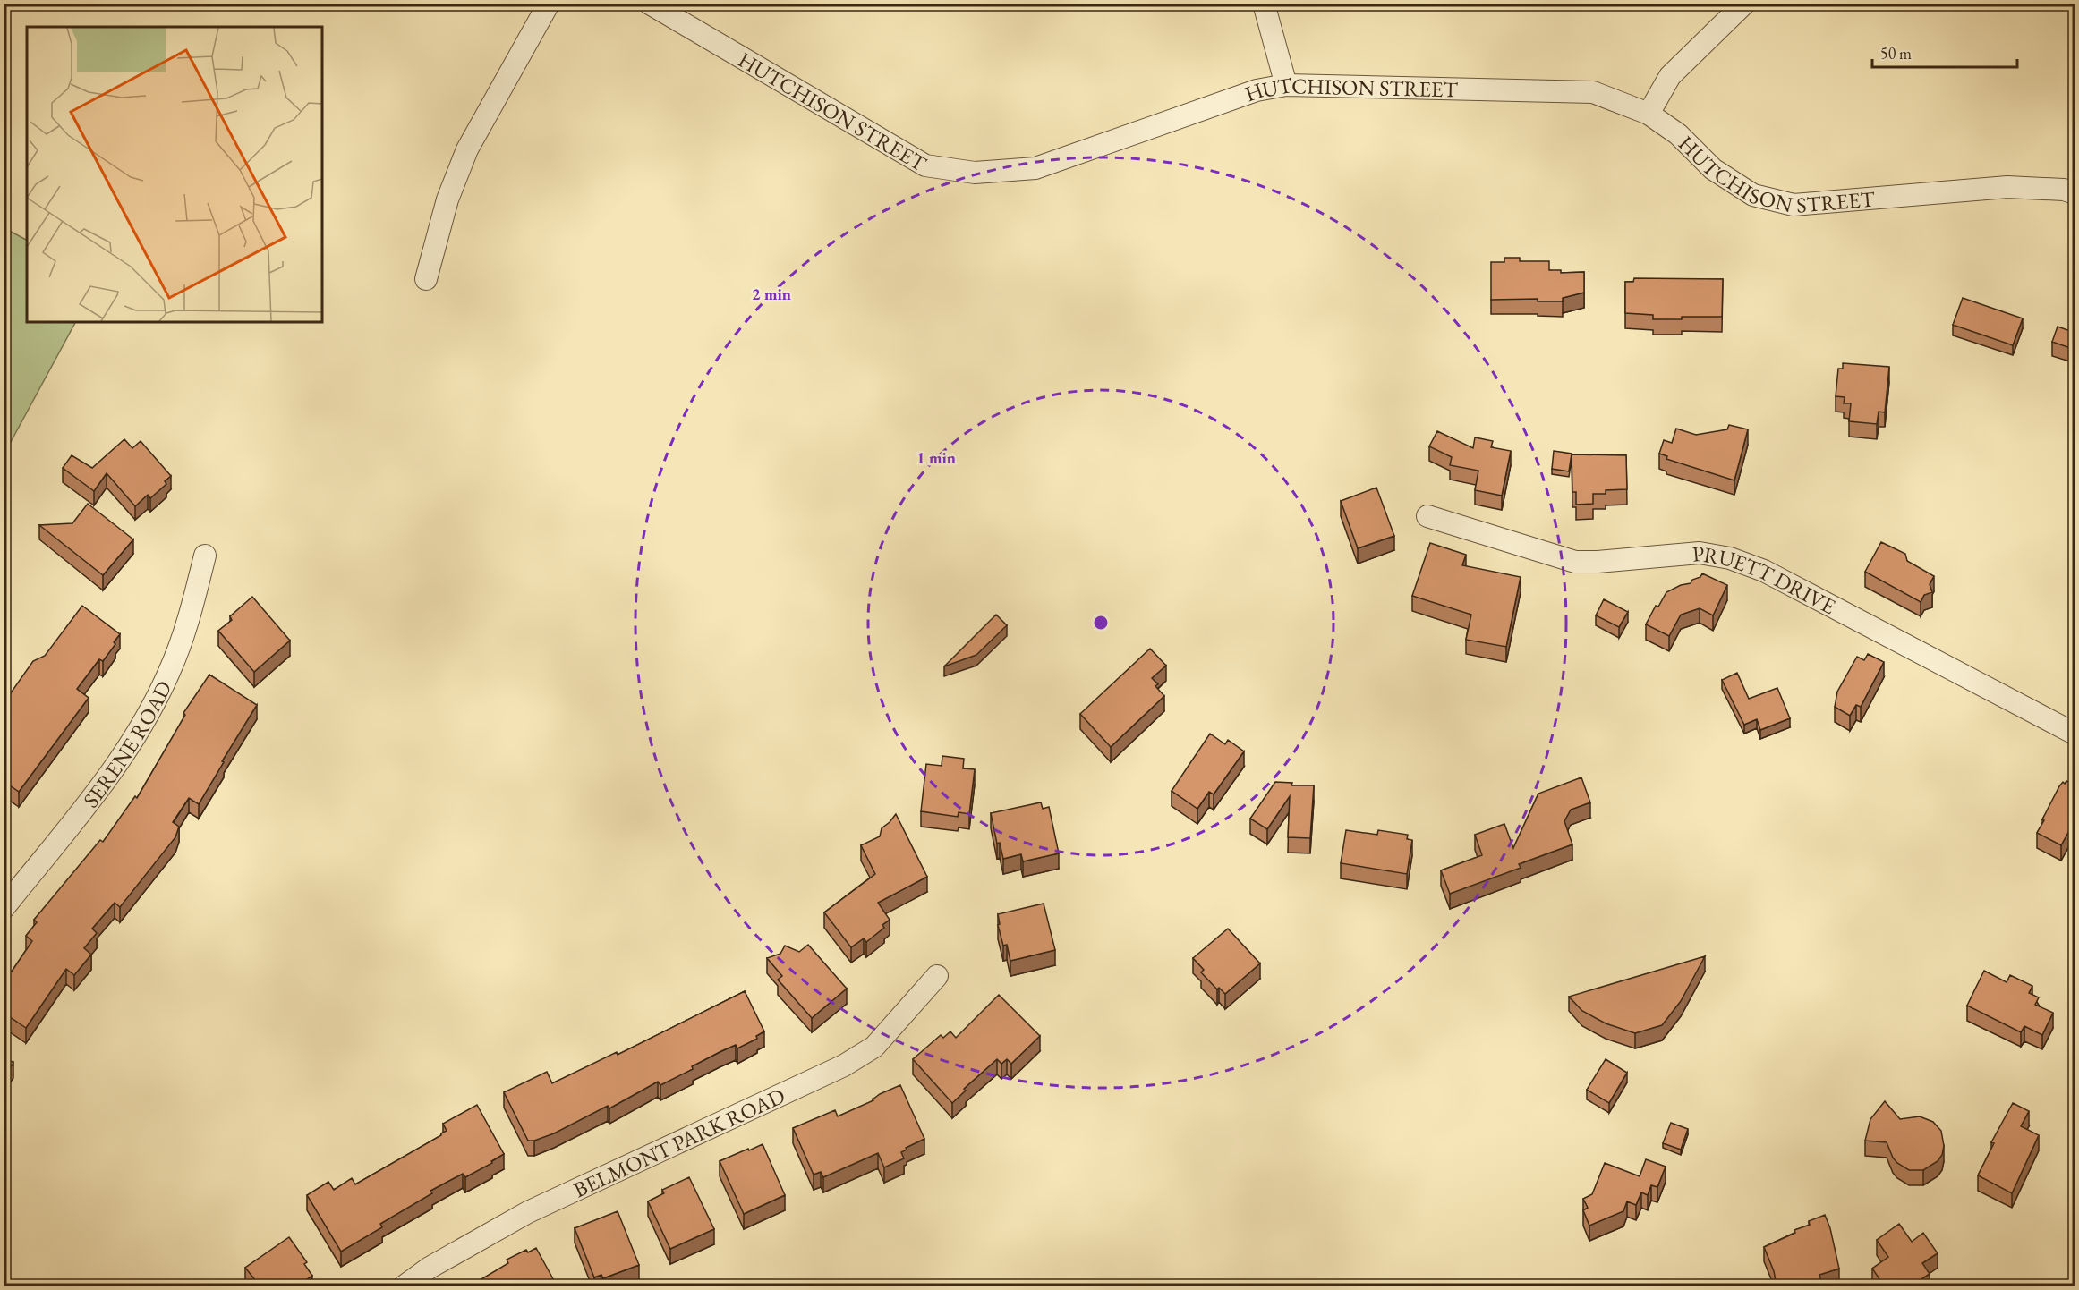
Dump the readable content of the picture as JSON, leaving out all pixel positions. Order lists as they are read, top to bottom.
{
  "streets": {
    "street": [
      "HUTCHISON STREET",
      "PRUETT DRIVE",
      "SERENE ROAD",
      "BELMONT PARK ROAD"
    ]
  },
  "scale_bar": "50 m",
  "rings": ["2 min", "1 min"]
}
